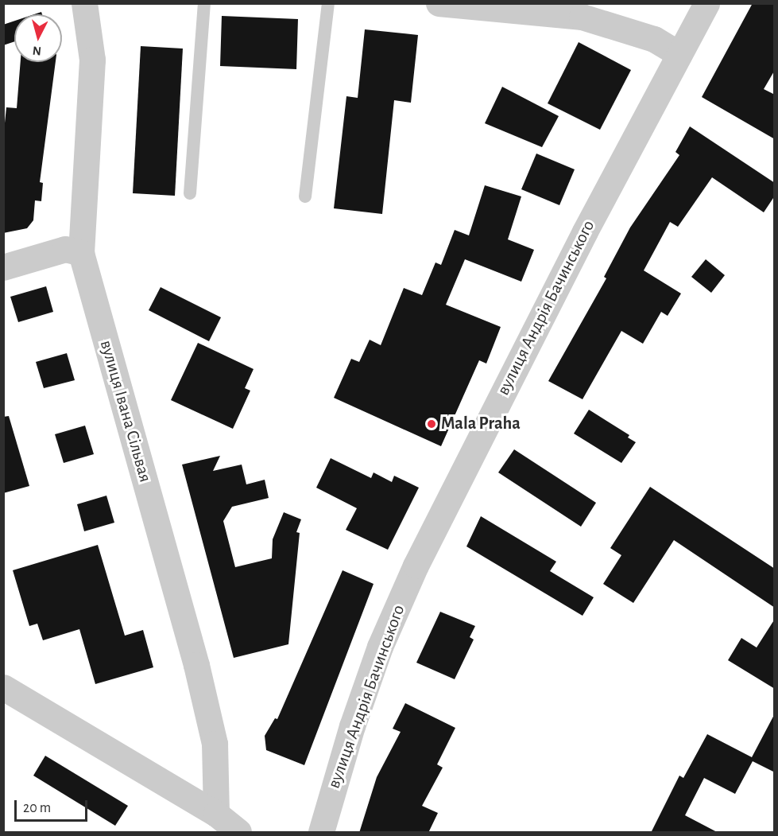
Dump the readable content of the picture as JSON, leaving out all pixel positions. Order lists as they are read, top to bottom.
{
  "streets": {
    "street": ["вулиця Андрія Бачинського", "вулиця Івана Сільвая"]
  },
  "places": ["Mala Praha"],
  "scale_bar": "20 m",
  "north": "bottom"
}
